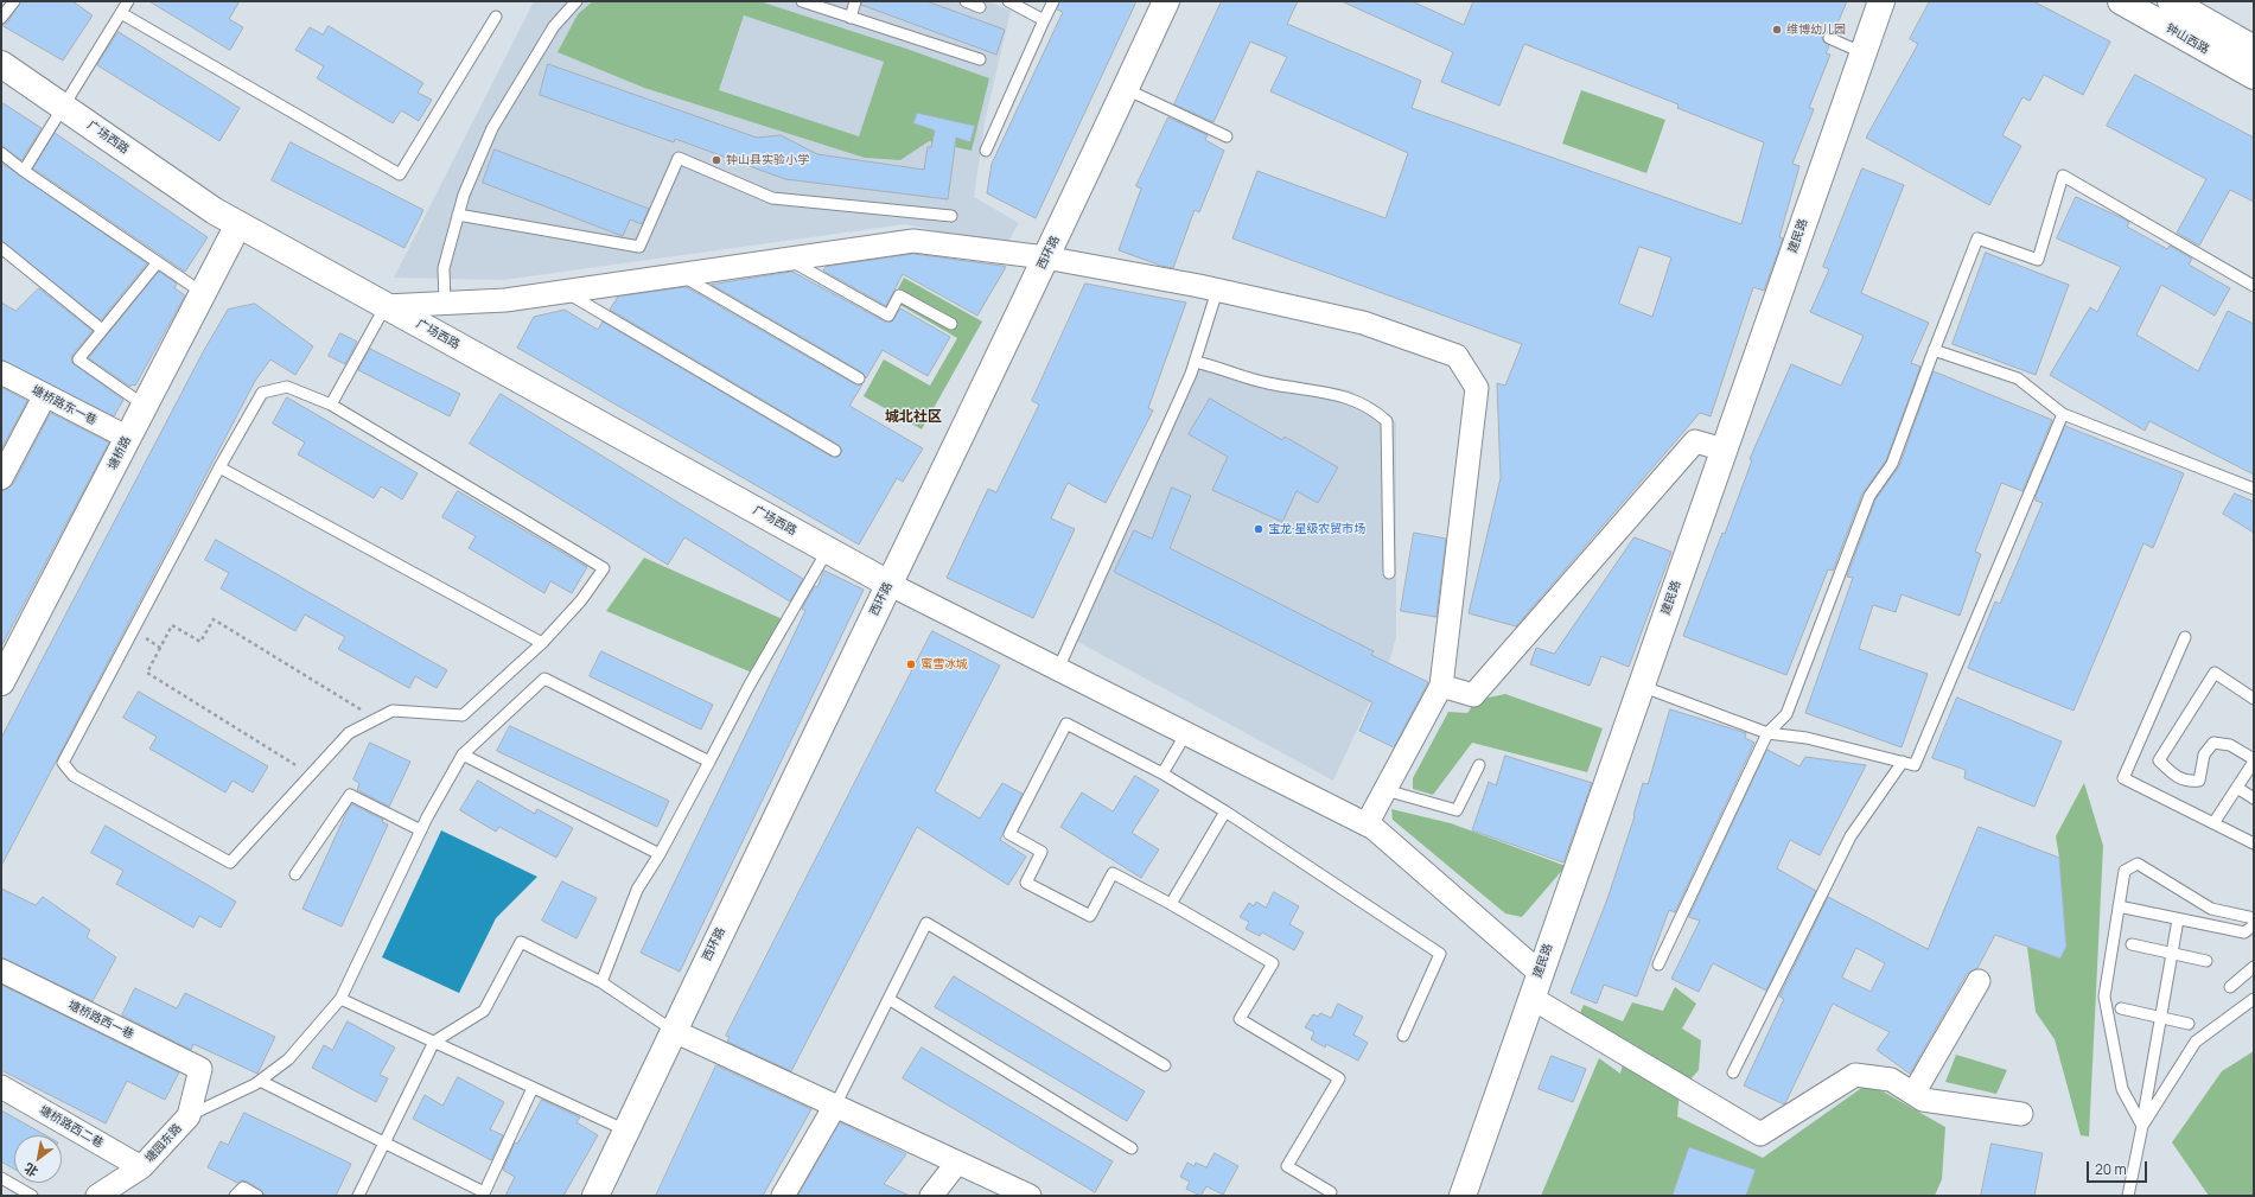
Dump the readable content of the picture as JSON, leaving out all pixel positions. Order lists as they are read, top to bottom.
{
  "streets": {
    "street": [
      "钟山西路",
      "广场西路",
      "建民路",
      "西环路",
      "塘桥路东一巷",
      "塘桥路",
      "塘桥路西一巷",
      "塘桥路西二巷",
      "塘园东路"
    ]
  },
  "crossings": [
    ["广场西路", "西环路"],
    ["广场西路", "塘桥路"],
    ["塘桥路东一巷", "塘桥路"],
    ["塘桥路西一巷", "塘园东路"],
    ["塘桥路西二巷", "塘园东路"]
  ],
  "districts": ["城北社区"],
  "places": [
    "维博幼儿园",
    "钟山县实验小学",
    "宝龙·星级农贸市场",
    "蜜雪冰城"
  ],
  "scale_bar": "20 m",
  "north": "bottom left"
}
